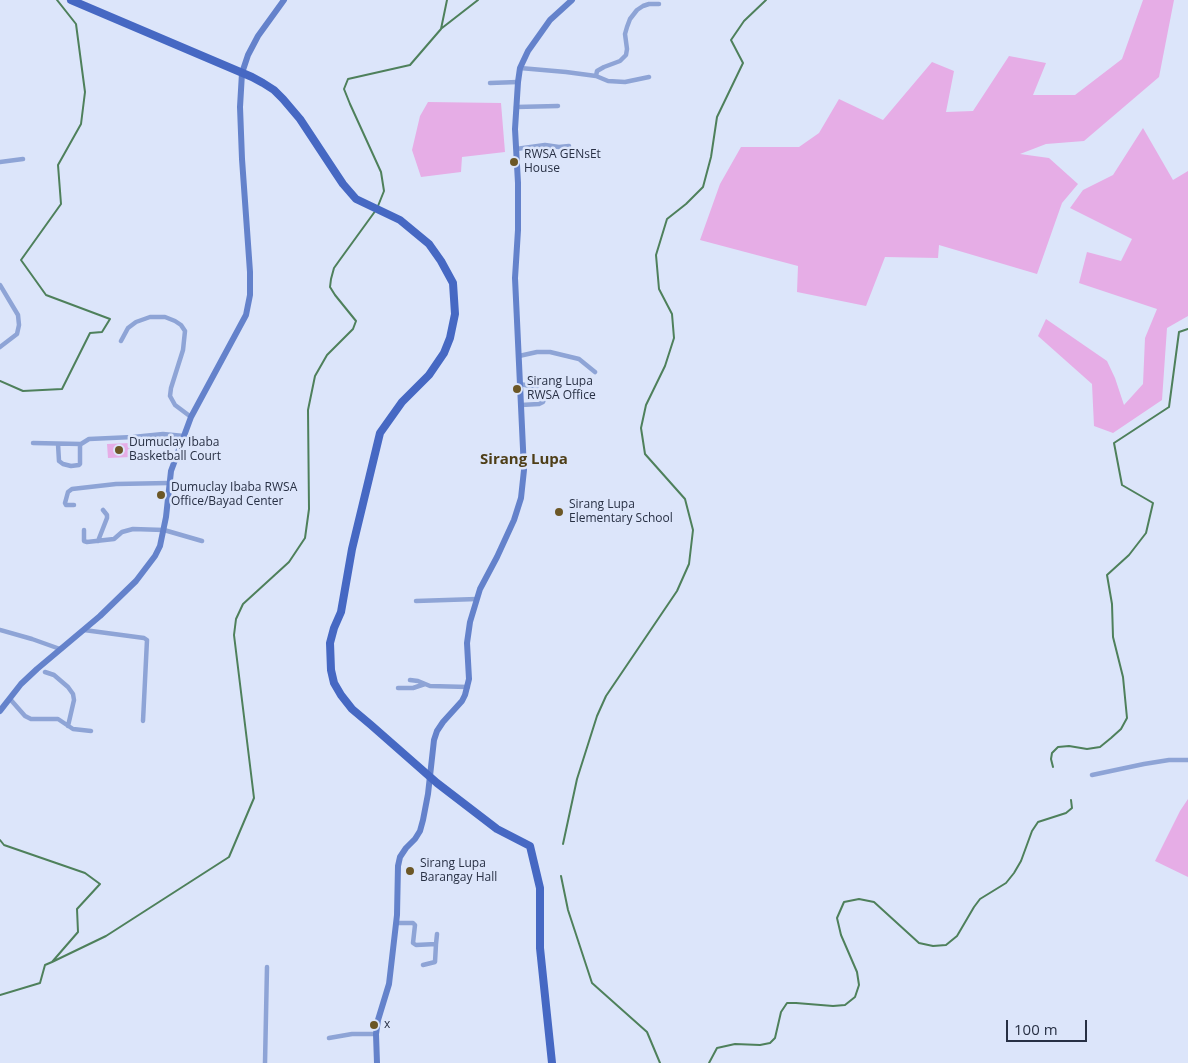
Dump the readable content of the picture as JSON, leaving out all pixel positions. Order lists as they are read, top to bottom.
{
  "districts": ["Sirang Lupa"],
  "places": [
    "RWSA GENsEt House",
    "Sirang Lupa RWSA Office",
    "Dumuclay Ibaba Basketball Court",
    "Dumuclay Ibaba RWSA Office/Bayad Center",
    "Sirang Lupa Elementary School",
    "Sirang Lupa Barangay Hall",
    "x"
  ],
  "scale_bar": "100 m"
}
